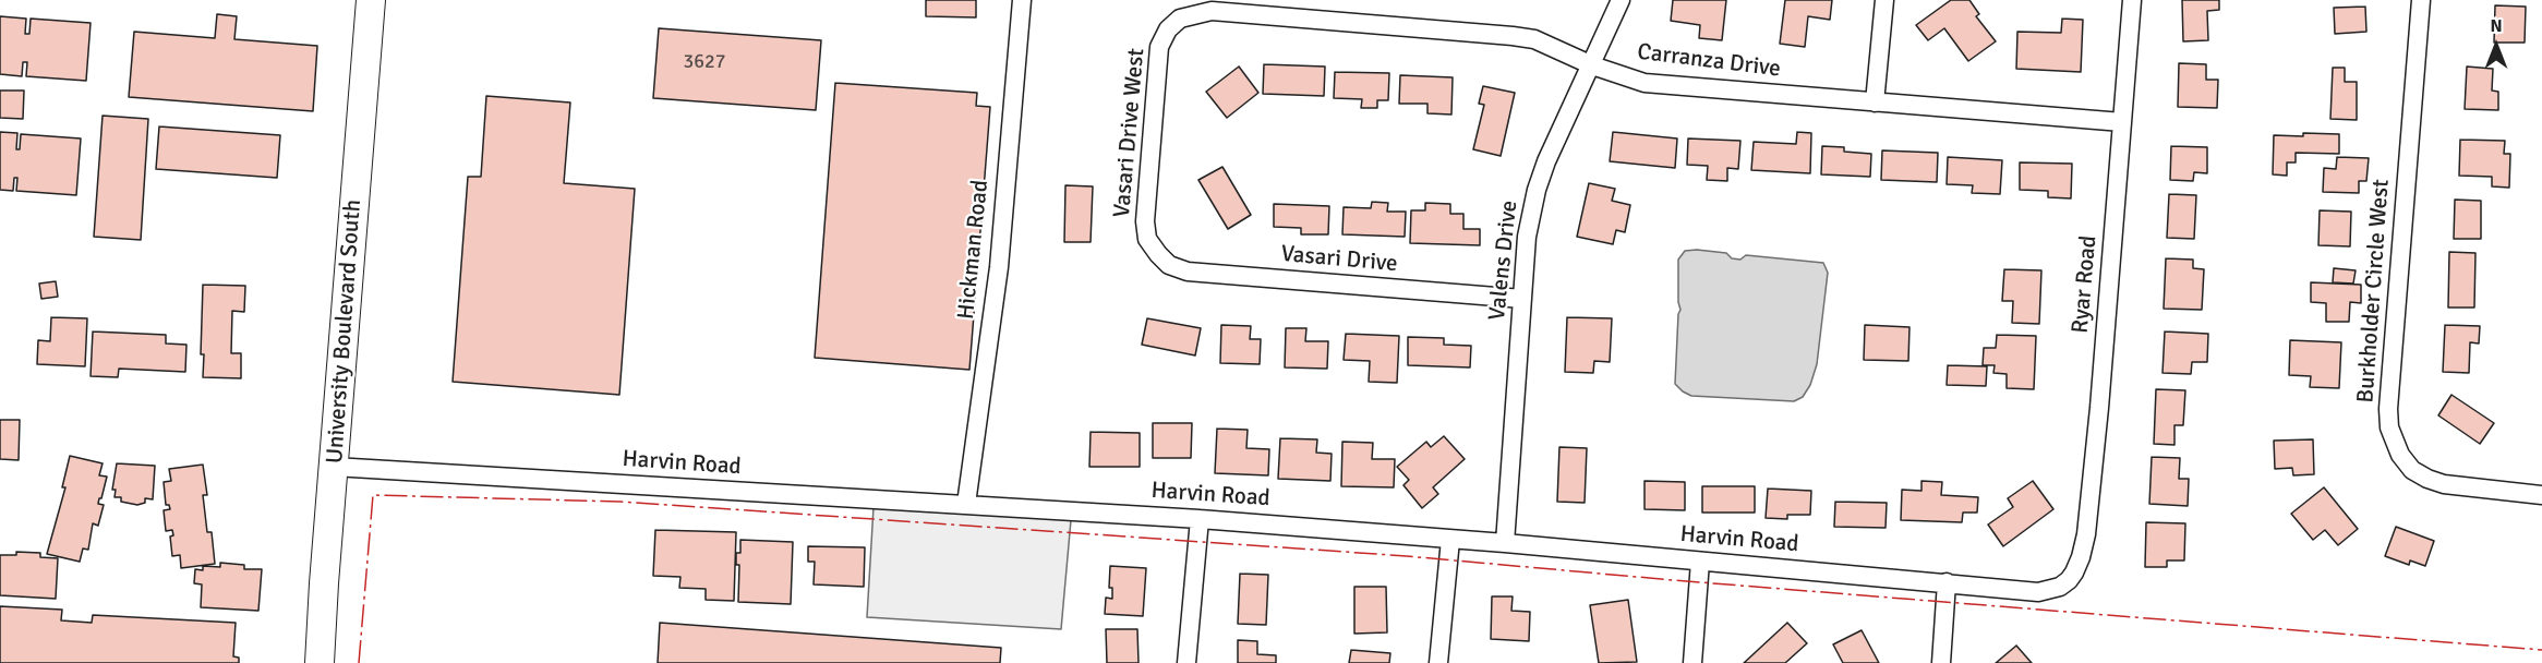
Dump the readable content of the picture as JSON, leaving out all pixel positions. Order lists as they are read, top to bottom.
{
  "streets": {
    "main road": ["University Boulevard South"],
    "street": [
      "Carranza Drive",
      "Vasari Drive West",
      "Hickman Road",
      "Vasari Drive",
      "Valens Drive",
      "Ryar Road",
      "Burkholder Circle West",
      "Harvin Road"
    ]
  },
  "crossings": [
    ["Carranza Drive", "Vasari Drive West"],
    ["Carranza Drive", "Valens Drive"],
    ["Carranza Drive", "Ryar Road"],
    ["Vasari Drive West", "Vasari Drive"],
    ["Hickman Road", "Harvin Road"],
    ["Vasari Drive", "Valens Drive"],
    ["Valens Drive", "Harvin Road"],
    ["Ryar Road", "Harvin Road"],
    ["University Boulevard South", "Harvin Road"]
  ],
  "house_numbers": ["3627"],
  "north": "top"
}
